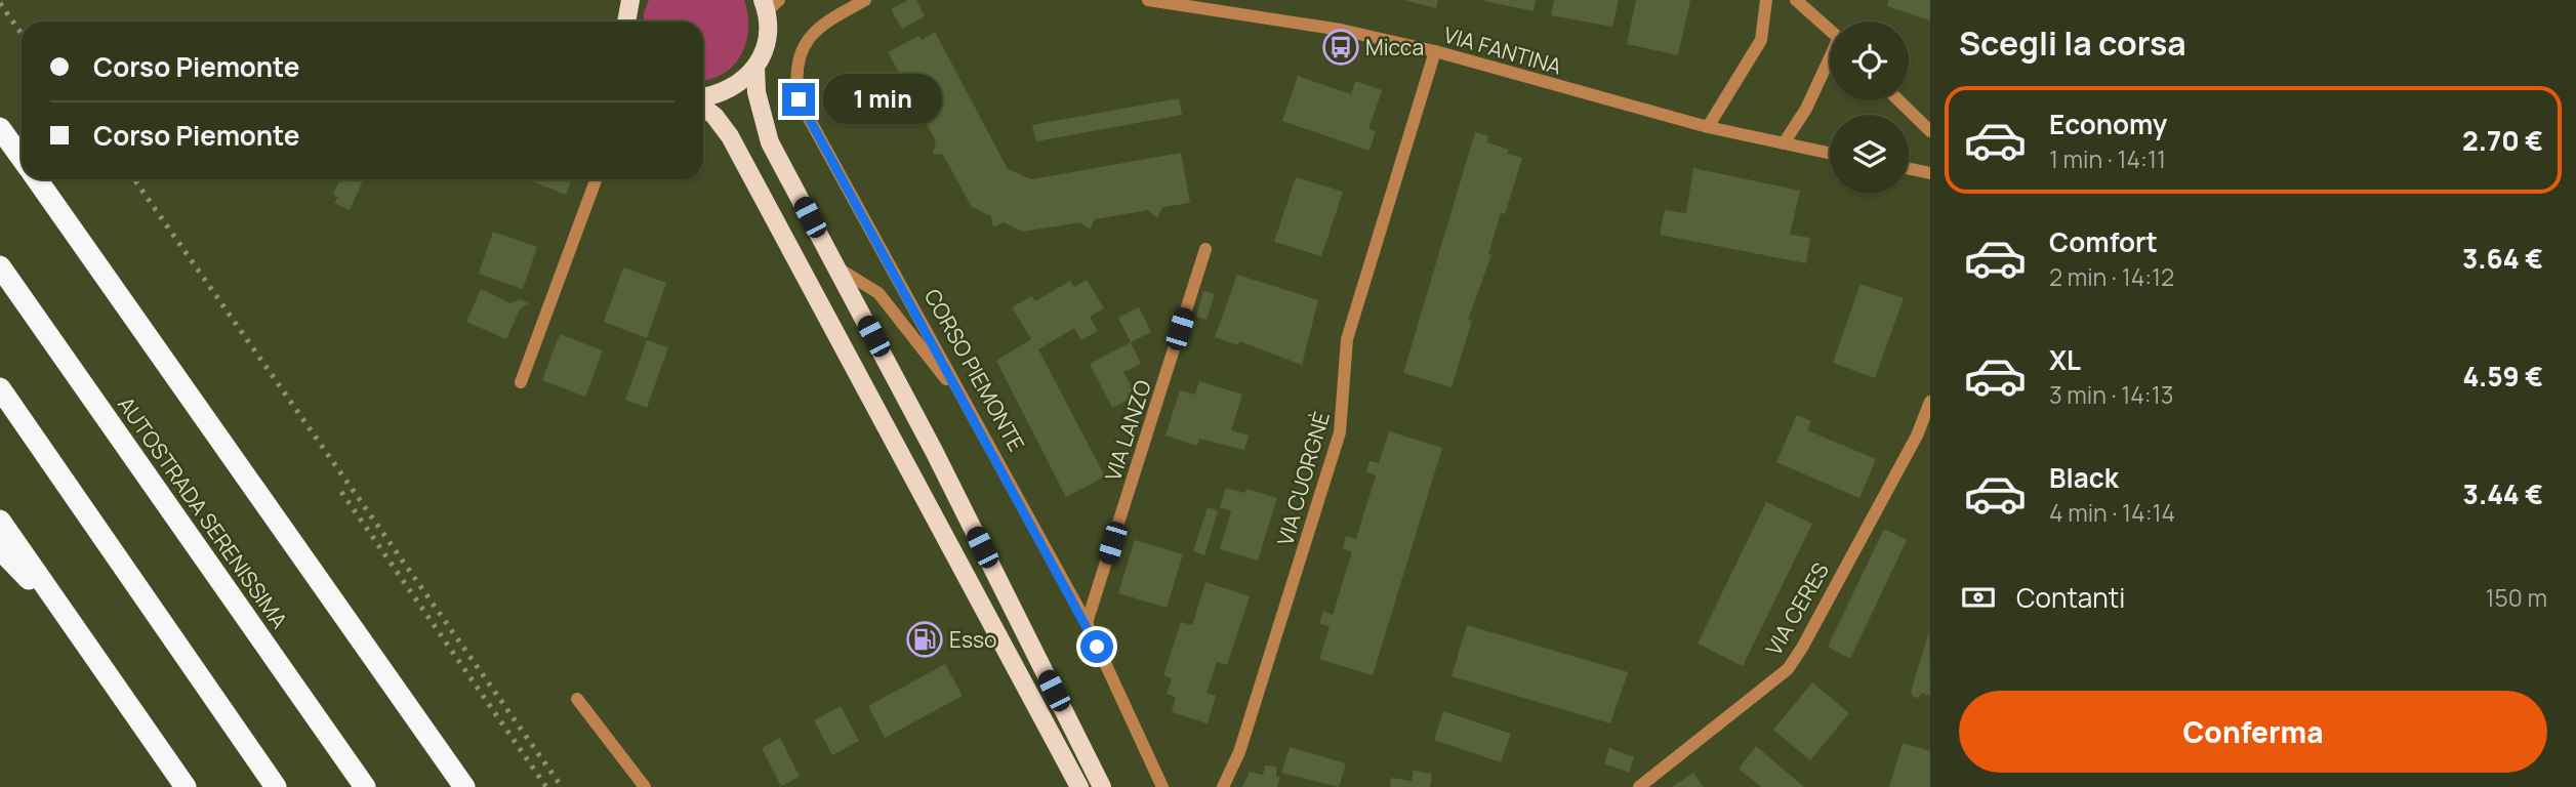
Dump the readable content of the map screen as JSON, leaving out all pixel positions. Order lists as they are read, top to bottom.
{
  "streets": {
    "highway": ["AUTOSTRADA SERENISSIMA"],
    "street": [
      "VIA FANTINA",
      "CORSO PIEMONTE",
      "VIA LANZO",
      "VIA CUORGNÈ",
      "VIA CERES"
    ]
  },
  "crossings": [
    ["VIA FANTINA", "VIA CUORGNÈ"],
    ["CORSO PIEMONTE", "VIA LANZO"]
  ],
  "places": {
    "bus stop": ["Micca"],
    "fuel station": ["Esso"]
  },
  "page": {
    "heading": "Scegli la corsa",
    "banner": ["Corso Piemonte", "Corso Piemonte"],
    "bubble": "1 min",
    "list": [
      {
        "name": "Economy",
        "note": "1 min · 14:11",
        "value": "2.70 €"
      },
      {
        "name": "Comfort",
        "note": "2 min · 14:12",
        "value": "3.64 €"
      },
      {
        "name": "XL",
        "note": "3 min · 14:13",
        "value": "4.59 €"
      },
      {
        "name": "Black",
        "note": "4 min · 14:14",
        "value": "3.44 €"
      }
    ],
    "pay": ["Contanti", "150 m"],
    "buttons": "Conferma"
  }
}
